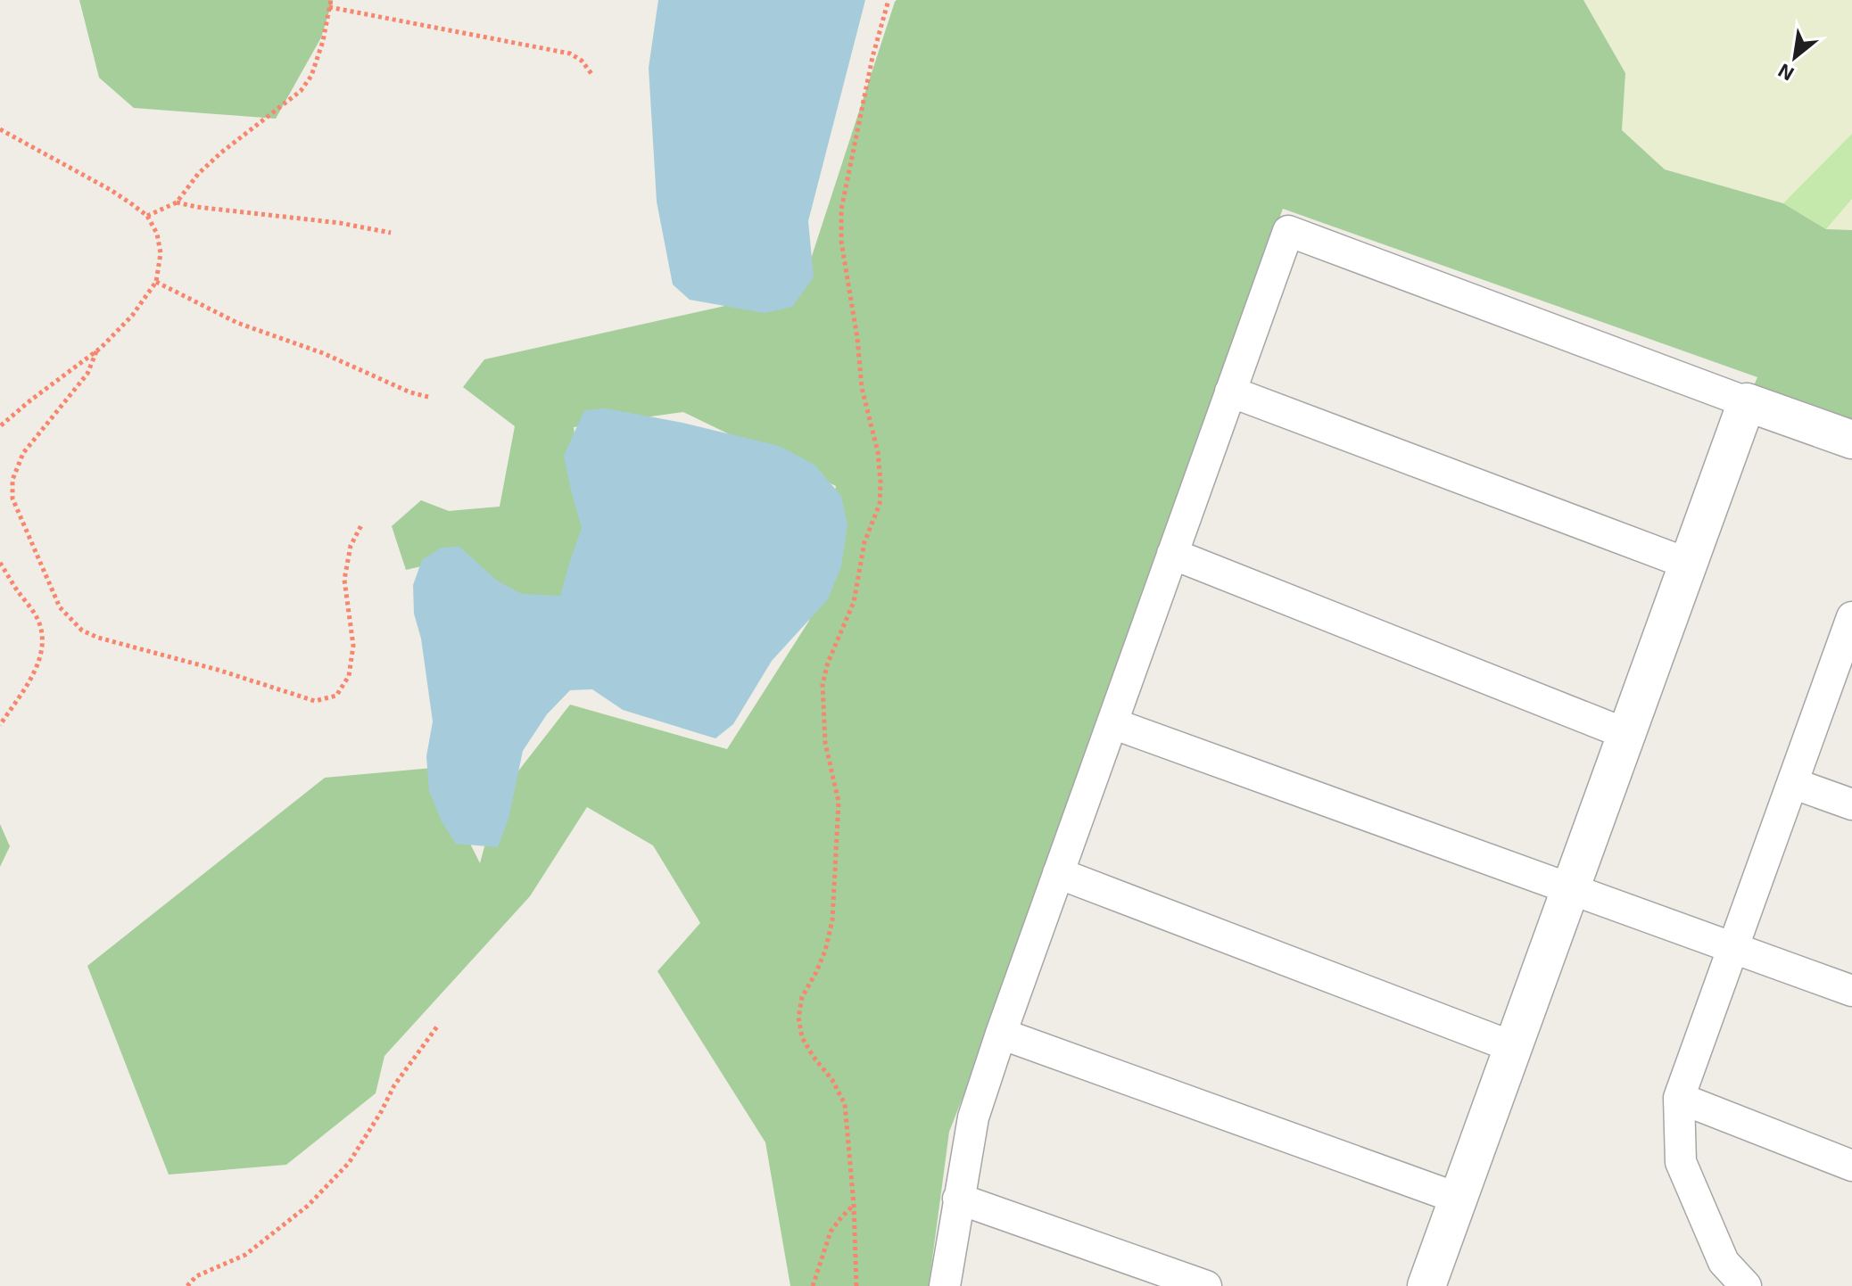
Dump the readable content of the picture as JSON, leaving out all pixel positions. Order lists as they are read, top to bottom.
{
  "north": "bottom left"
}
